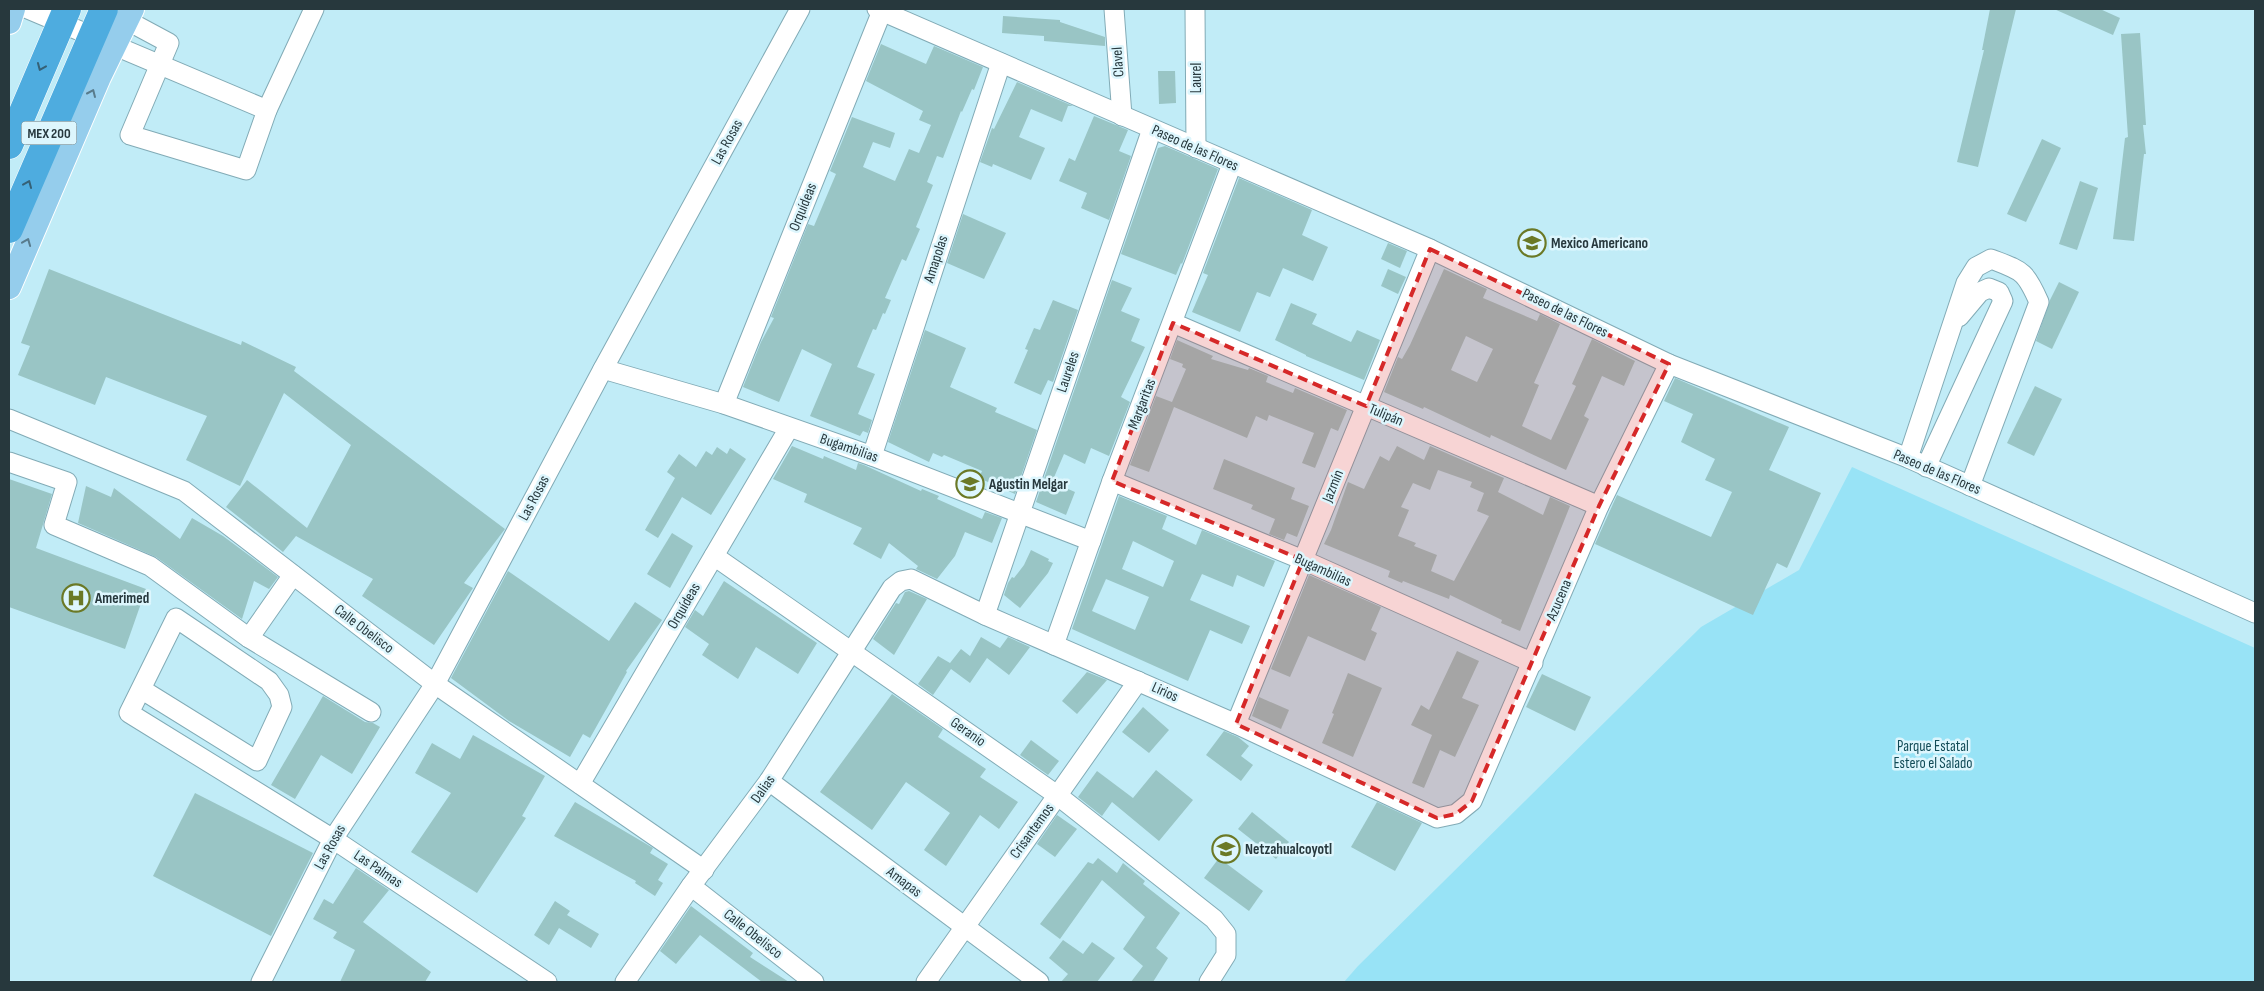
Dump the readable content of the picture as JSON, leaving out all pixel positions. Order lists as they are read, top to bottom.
{
  "streets": {
    "highway": ["MEX 200"],
    "street": [
      "Clavel",
      "Laurel",
      "Las Rosas",
      "Paseo de las Flores",
      "Orquídeas",
      "Amapolas",
      "Laureles",
      "Margaritas",
      "Tulipán",
      "Bugambilias",
      "Jazmín",
      "Azucena",
      "Calle Obelisco",
      "Lirios",
      "Geranio",
      "Dalias",
      "Crisantemos",
      "Las Palmas",
      "Amapas"
    ]
  },
  "crossings": [
    ["Clavel", "Paseo de las Flores"],
    ["Laurel", "Paseo de las Flores"],
    ["Las Rosas", "Bugambilias"],
    ["Las Rosas", "Calle Obelisco"],
    ["Las Rosas", "Las Palmas"],
    ["Paseo de las Flores", "Orquídeas"],
    ["Paseo de las Flores", "Amapolas"],
    ["Paseo de las Flores", "Laureles"],
    ["Paseo de las Flores", "Margaritas"],
    ["Paseo de las Flores", "Jazmín"],
    ["Paseo de las Flores", "Azucena"],
    ["Orquídeas", "Bugambilias"],
    ["Orquídeas", "Calle Obelisco"],
    ["Orquídeas", "Geranio"],
    ["Amapolas", "Bugambilias"],
    ["Laureles", "Bugambilias"],
    ["Laureles", "Lirios"],
    ["Margaritas", "Tulipán"],
    ["Margaritas", "Bugambilias"],
    ["Margaritas", "Lirios"],
    ["Tulipán", "Jazmín"],
    ["Tulipán", "Azucena"],
    ["Bugambilias", "Jazmín"],
    ["Bugambilias", "Azucena"],
    ["Jazmín", "Lirios"],
    ["Azucena", "Lirios"],
    ["Calle Obelisco", "Dalias"],
    ["Lirios", "Dalias"],
    ["Lirios", "Crisantemos"],
    ["Geranio", "Dalias"],
    ["Geranio", "Crisantemos"],
    ["Dalias", "Amapas"],
    ["Crisantemos", "Amapas"]
  ],
  "parks": ["Parque Estatal Estero el Salado"],
  "places": {
    "school or university": ["Mexico Americano", "Agustin Melgar", "Netzahualcoyotl"],
    "hospital": ["Amerimed"]
  }
}
